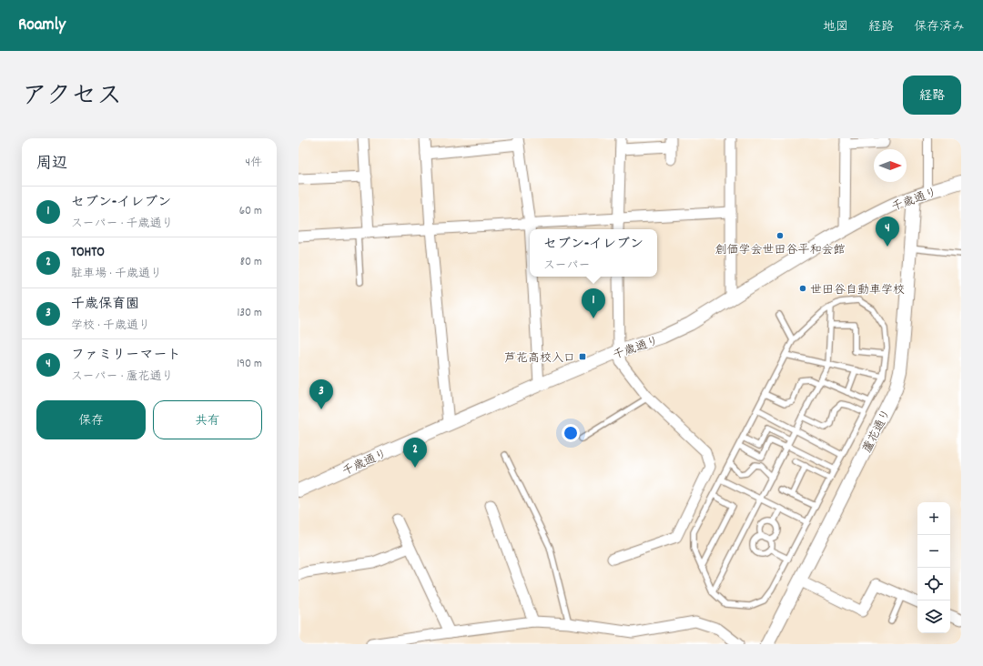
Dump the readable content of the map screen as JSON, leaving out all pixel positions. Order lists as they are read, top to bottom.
{
  "streets": {
    "street": ["千歳通り", "蘆花通り"]
  },
  "crossings": [
    ["千歳通り", "蘆花通り"]
  ],
  "places": {
    "other": ["創価学会世田谷平和会館", "世田谷自動車学校"],
    "transit": ["芦花高校入口"]
  },
  "north": "right",
  "page": {
    "header": "Roamly",
    "nav": ["地図", "経路", "保存済み"],
    "title": "アクセス",
    "buttons": [
      "経路",
      ["保存", "共有"]
    ],
    "heading": ["周辺", "4件"],
    "list": [
      {
        "mark": "1",
        "name": "セブン-イレブン",
        "note": "スーパー · 千歳通り",
        "value": "60 m"
      },
      {
        "mark": "2",
        "name": "TOHTO",
        "note": "駐車場 · 千歳通り",
        "value": "80 m"
      },
      {
        "mark": "3",
        "name": "千歳保育園",
        "note": "学校 · 千歳通り",
        "value": "130 m"
      },
      {
        "mark": "4",
        "name": "ファミリーマート",
        "note": "スーパー · 蘆花通り",
        "value": "190 m"
      }
    ],
    "pins": [
      "4",
      "1",
      "3",
      "2"
    ],
    "popup": ["セブン-イレブン", "スーパー"],
    "map_buttons": ["+", "−"]
  }
}
